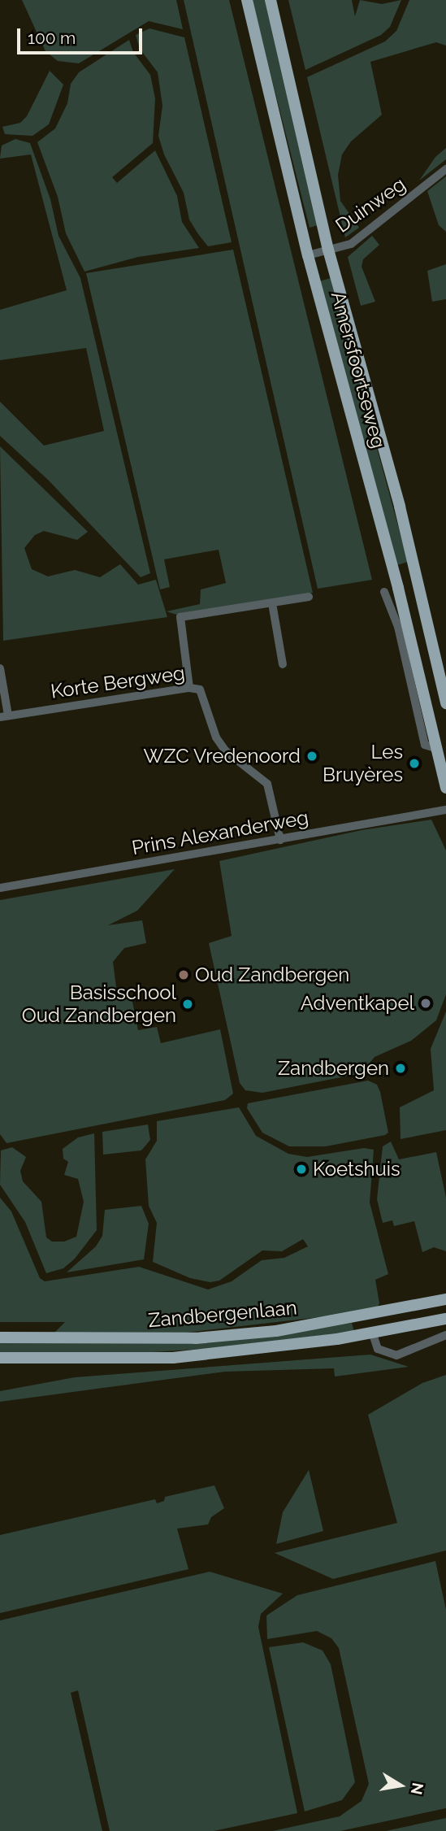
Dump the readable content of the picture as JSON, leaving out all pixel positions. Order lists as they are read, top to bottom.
{
  "streets": {
    "main road": ["Amersfoortseweg", "Zandbergenlaan"],
    "street": ["Duinweg", "Korte Bergweg", "Prins Alexanderweg"]
  },
  "crossings": [
    ["Duinweg", "Amersfoortseweg"],
    ["Korte Bergweg", "Prins Alexanderweg"]
  ],
  "places": [
    "WZC Vredenoord",
    "Les Bruyères",
    "Oud Zandbergen",
    "Adventkapel",
    "Basisschool Oud Zandbergen",
    "Zandbergen",
    "Koetshuis"
  ],
  "scale_bar": "100 m",
  "north": "right"
}
